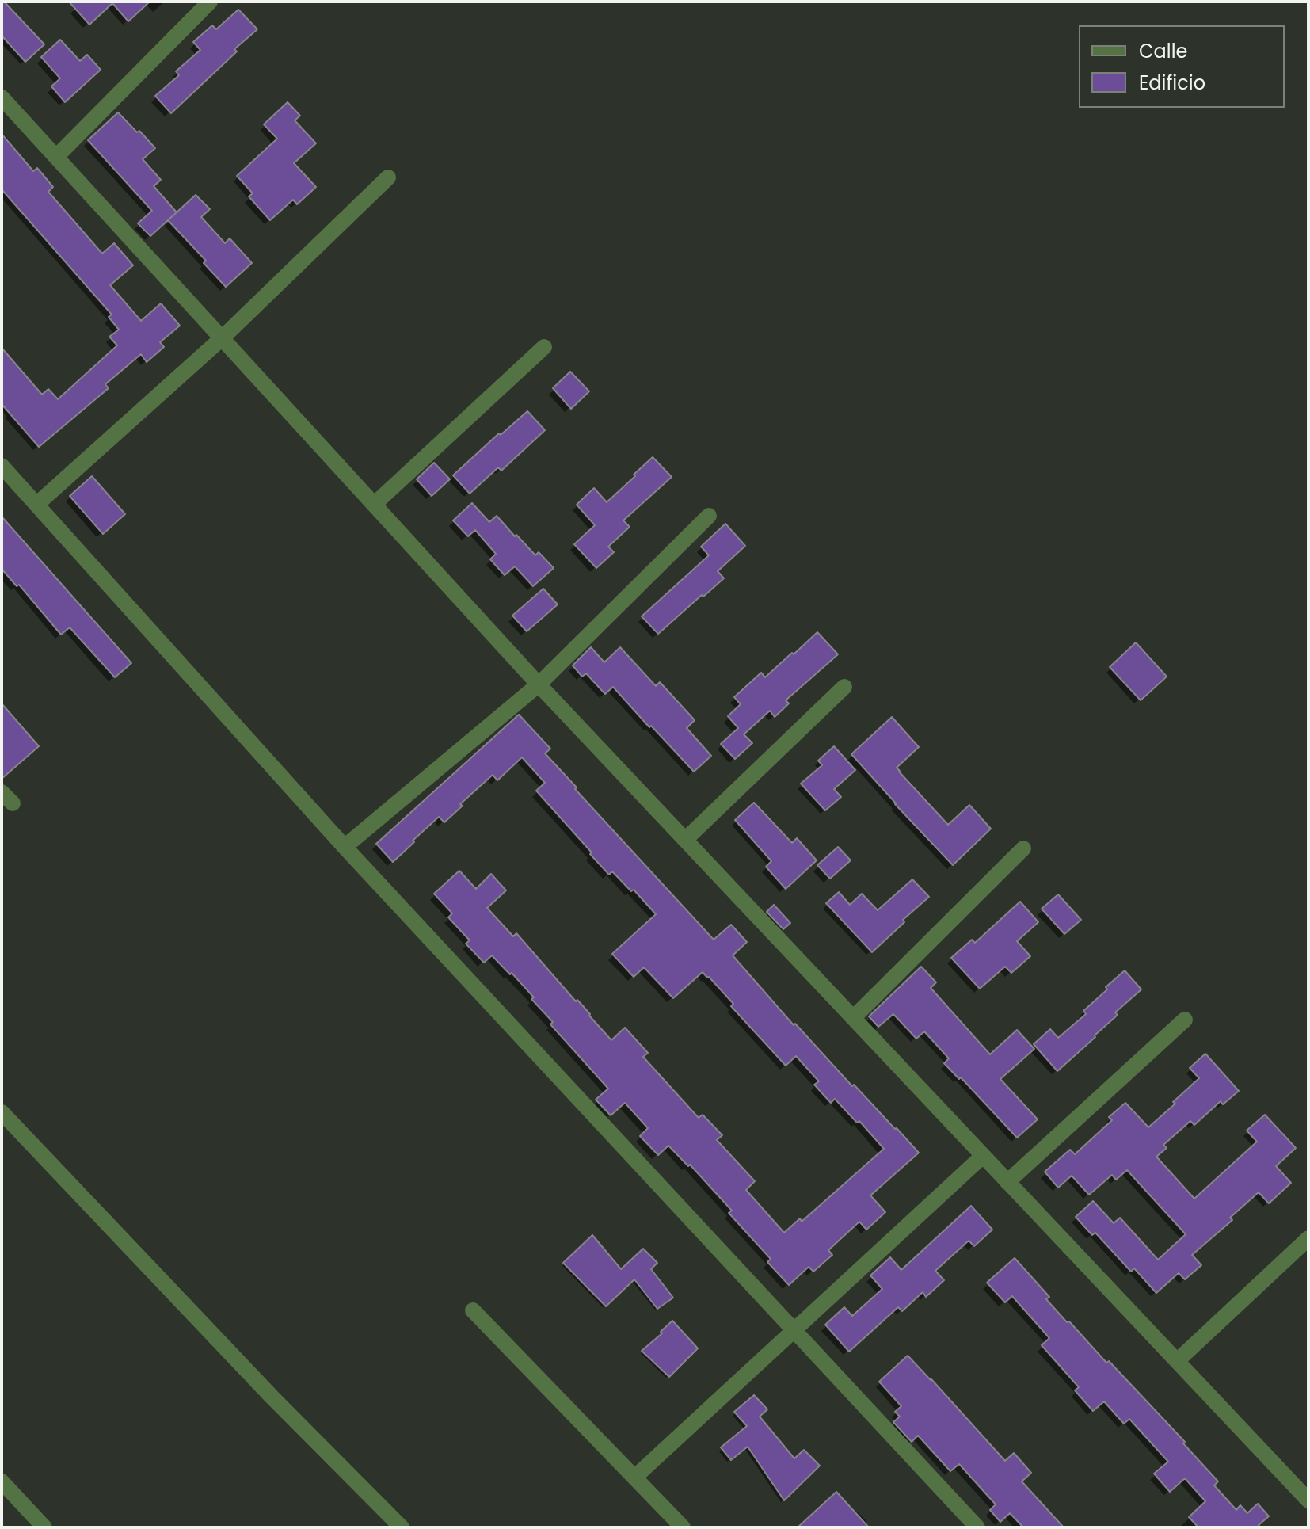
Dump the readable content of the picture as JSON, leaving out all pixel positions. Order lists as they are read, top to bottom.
{
  "legend": ["Calle", "Edificio"]
}
